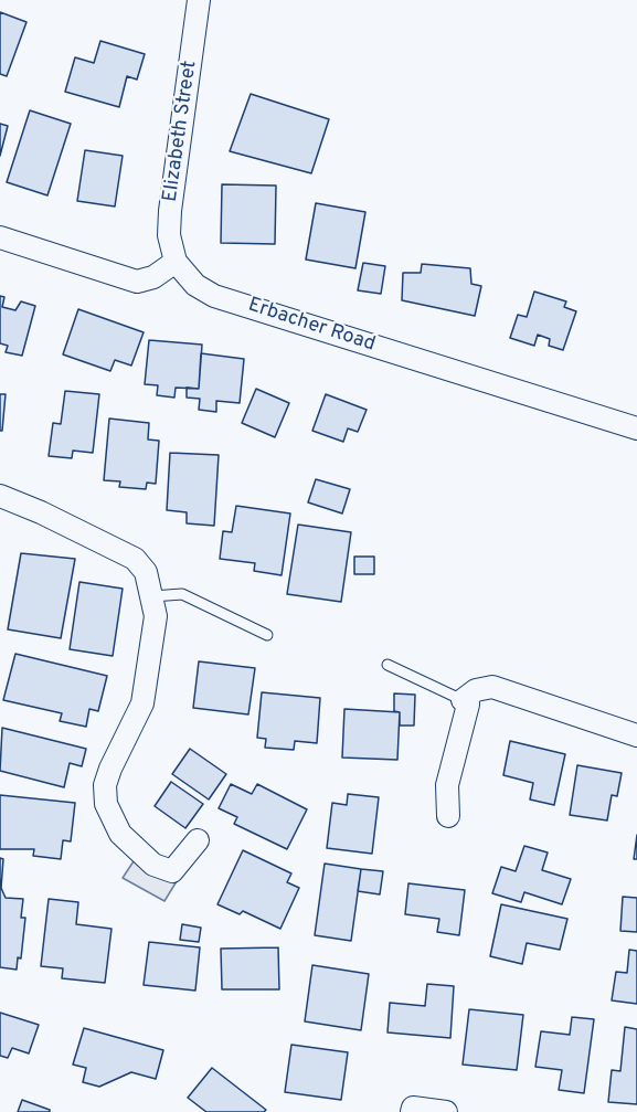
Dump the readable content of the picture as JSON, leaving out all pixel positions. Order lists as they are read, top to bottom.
{
  "streets": {
    "street": ["Elizabeth Street", "Erbacher Road"]
  },
  "crossings": [
    ["Elizabeth Street", "Erbacher Road"]
  ]
}
